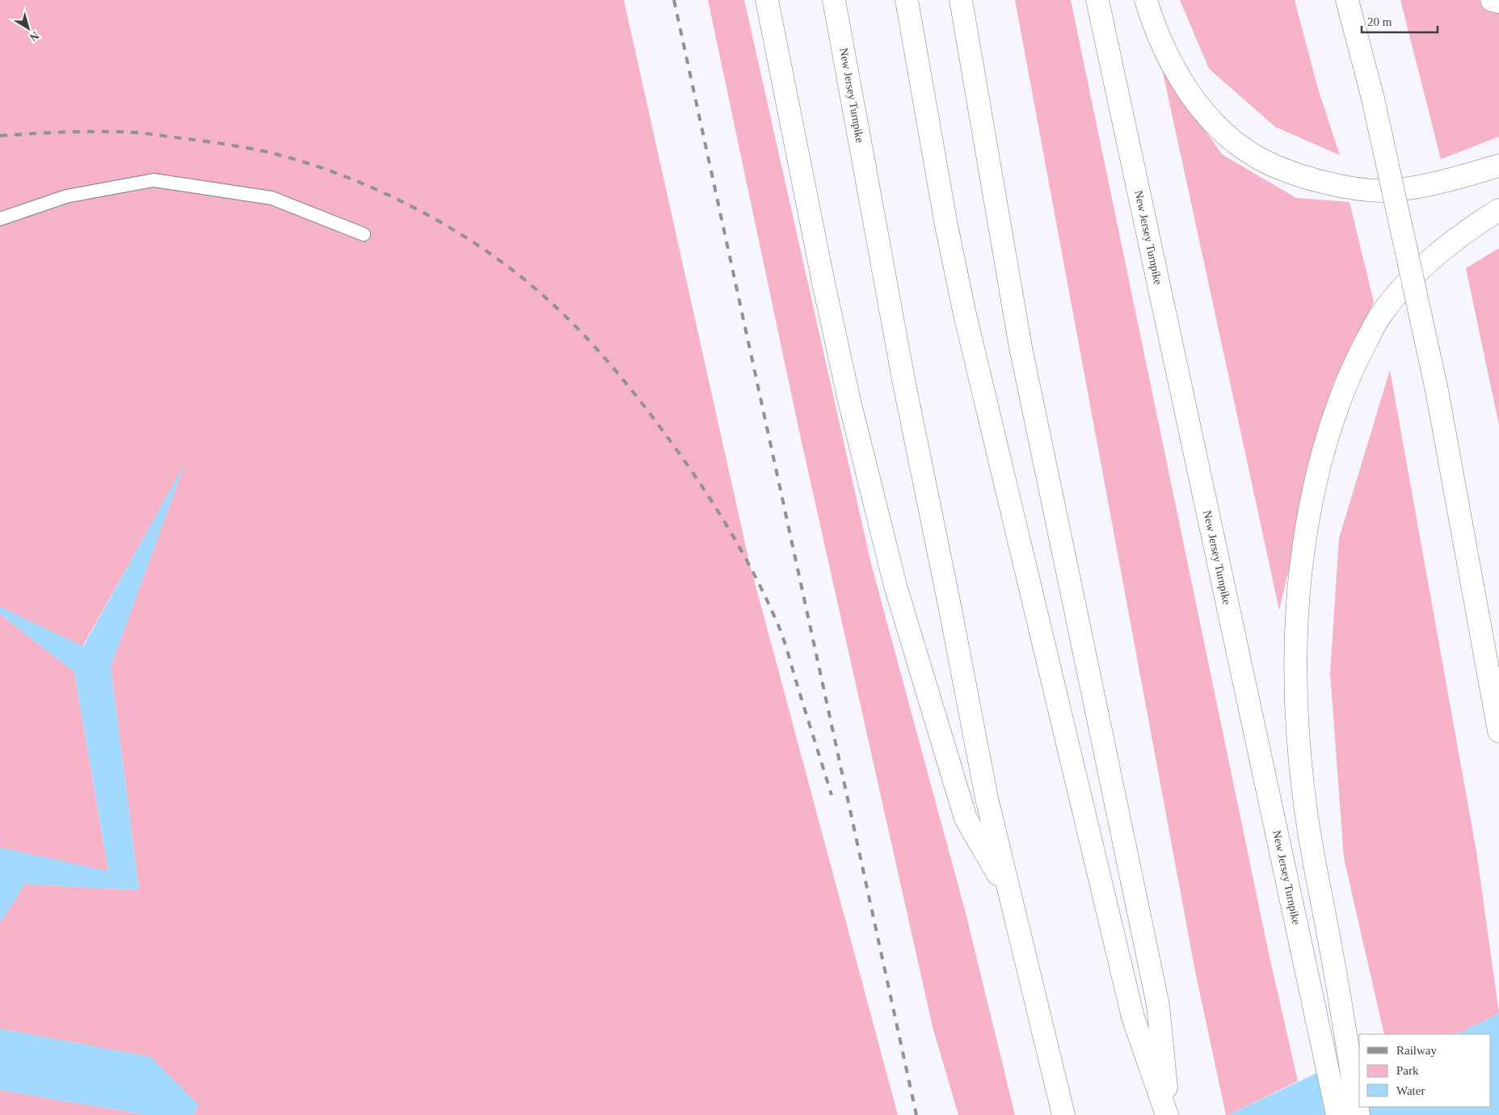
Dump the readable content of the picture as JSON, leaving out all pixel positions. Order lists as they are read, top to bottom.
{
  "streets": {
    "highway": ["New Jersey Turnpike"]
  },
  "legend": ["Railway", "Park", "Water"],
  "scale_bar": "20 m",
  "north": "bottom right"
}
